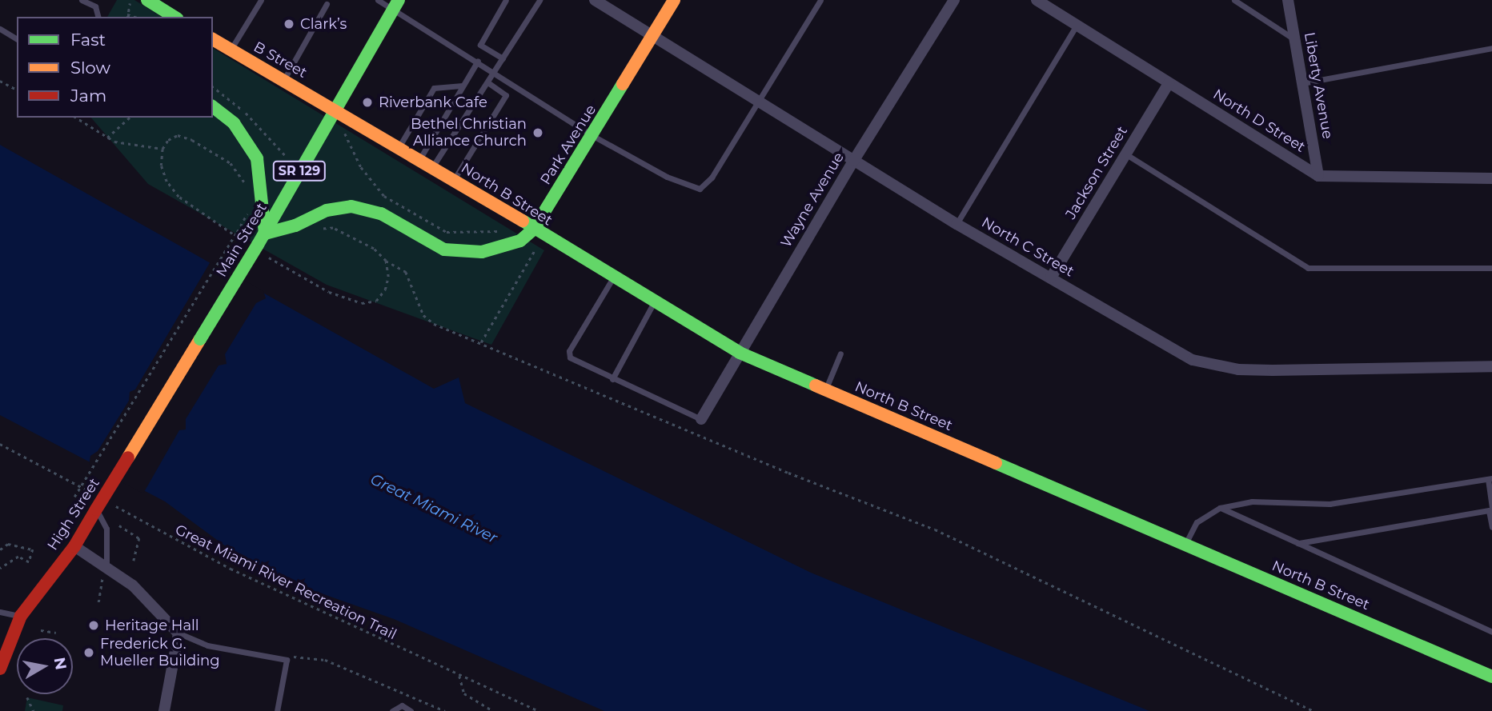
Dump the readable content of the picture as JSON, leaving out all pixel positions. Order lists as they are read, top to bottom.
{
  "streets": {
    "main road": [
      "B Street",
      "Park Avenue",
      "SR 129",
      "North B Street",
      "Main Street",
      "High Street"
    ],
    "street": [
      "Liberty Avenue",
      "North D Street",
      "Jackson Street",
      "Wayne Avenue",
      "North C Street"
    ],
    "path": ["Great Miami River Recreation Trail"]
  },
  "crossings": [
    ["B Street", "North B Street"],
    ["B Street", "Main Street"],
    ["Liberty Avenue", "North D Street"],
    ["North D Street", "Jackson Street"],
    ["Park Avenue", "North B Street"],
    ["Park Avenue", "Main Street"],
    ["Park Avenue", "North C Street"],
    ["Jackson Street", "North C Street"],
    ["North B Street", "Wayne Avenue"],
    ["North B Street", "Main Street"],
    ["Wayne Avenue", "North C Street"],
    ["Main Street", "High Street"]
  ],
  "water": ["Great Miami River"],
  "places": [
    "Clark’s",
    "Riverbank Cafe",
    "Bethel Christian Alliance Church",
    "Heritage Hall",
    "Frederick G. Mueller Building"
  ],
  "legend": ["Fast", "Slow", "Jam"],
  "north": "right"
}
